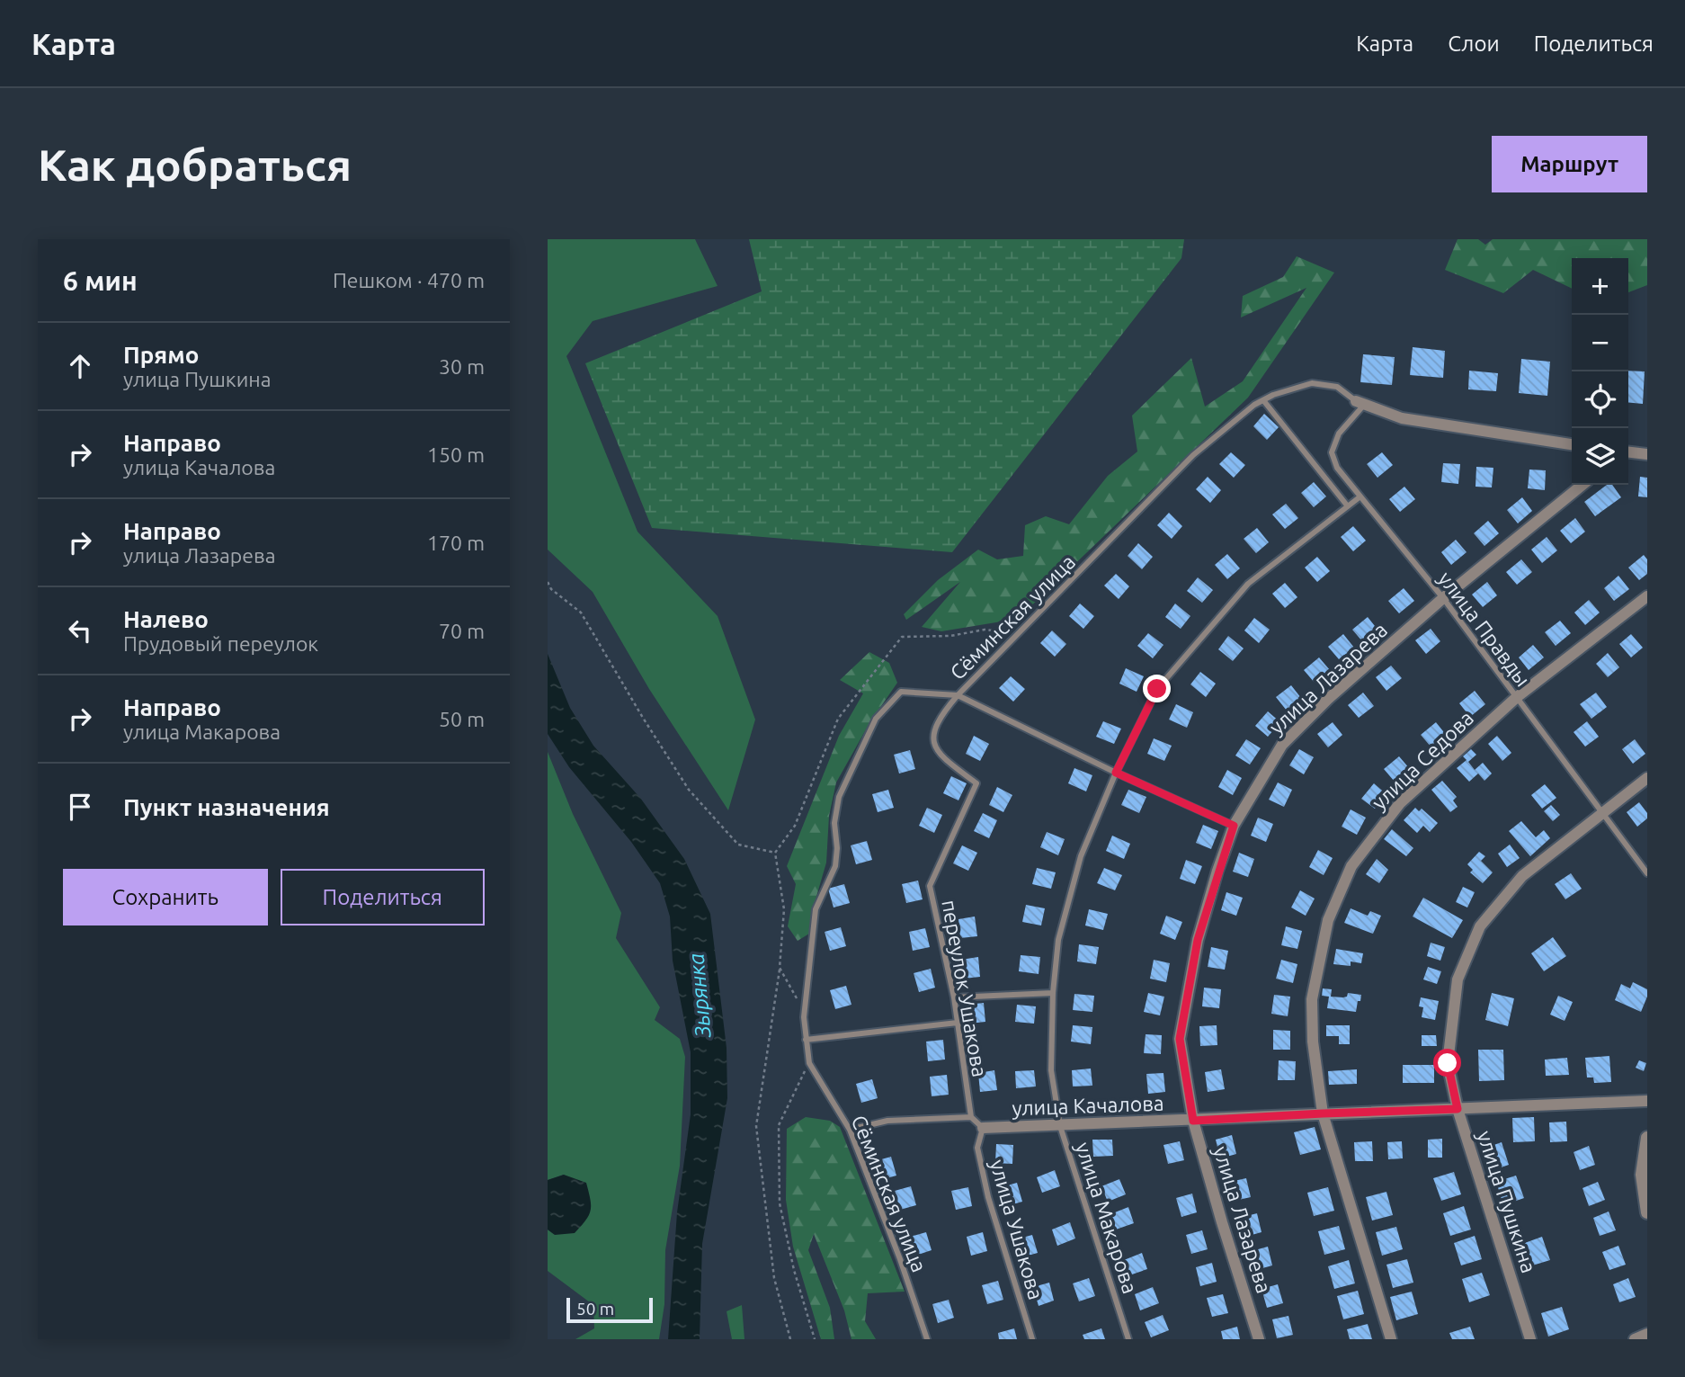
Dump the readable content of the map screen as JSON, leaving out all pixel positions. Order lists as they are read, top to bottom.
{
  "streets": {
    "street": [
      "улица Лазарева",
      "улица Седова",
      "улица Качалова",
      "улица Пушкина"
    ],
    "lane": [
      "Сёминская улица",
      "улица Правды",
      "переулок Ушакова",
      "улица Макарова",
      "улица Ушакова"
    ]
  },
  "crossings": [
    ["Сёминская улица", "улица Правды"],
    ["Сёминская улица", "переулок Ушакова"],
    ["улица Правды", "улица Лазарева"],
    ["улица Правды", "улица Седова"],
    ["улица Правды", "улица Пушкина"],
    ["улица Правды", "улица Макарова"],
    ["улица Лазарева", "улица Качалова"],
    ["улица Седова", "улица Качалова"],
    ["улица Качалова", "улица Пушкина"],
    ["улица Качалова", "улица Макарова"],
    ["улица Качалова", "улица Ушакова"]
  ],
  "water": ["Зырянка"],
  "scale_bar": "50 m",
  "page": {
    "header": "Карта",
    "nav": ["Карта", "Слои", "Поделиться"],
    "buttons": [
      "Маршрут",
      ["Сохранить", "Поделиться"]
    ],
    "title": "Как добраться",
    "heading": ["6 мин", "Пешком · 470 m"],
    "map_buttons": ["+", "−"],
    "list": [
      ["Прямо", "улица Пушкина", "30 m"],
      ["Направо", "улица Качалова", "150 m"],
      ["Направо", "улица Лазарева", "170 m"],
      ["Налево", "Прудовый переулок", "70 m"],
      ["Направо", "улица Макарова", "50 m"],
      "Пункт назначения"
    ],
    "scale": "50 m"
  }
}
